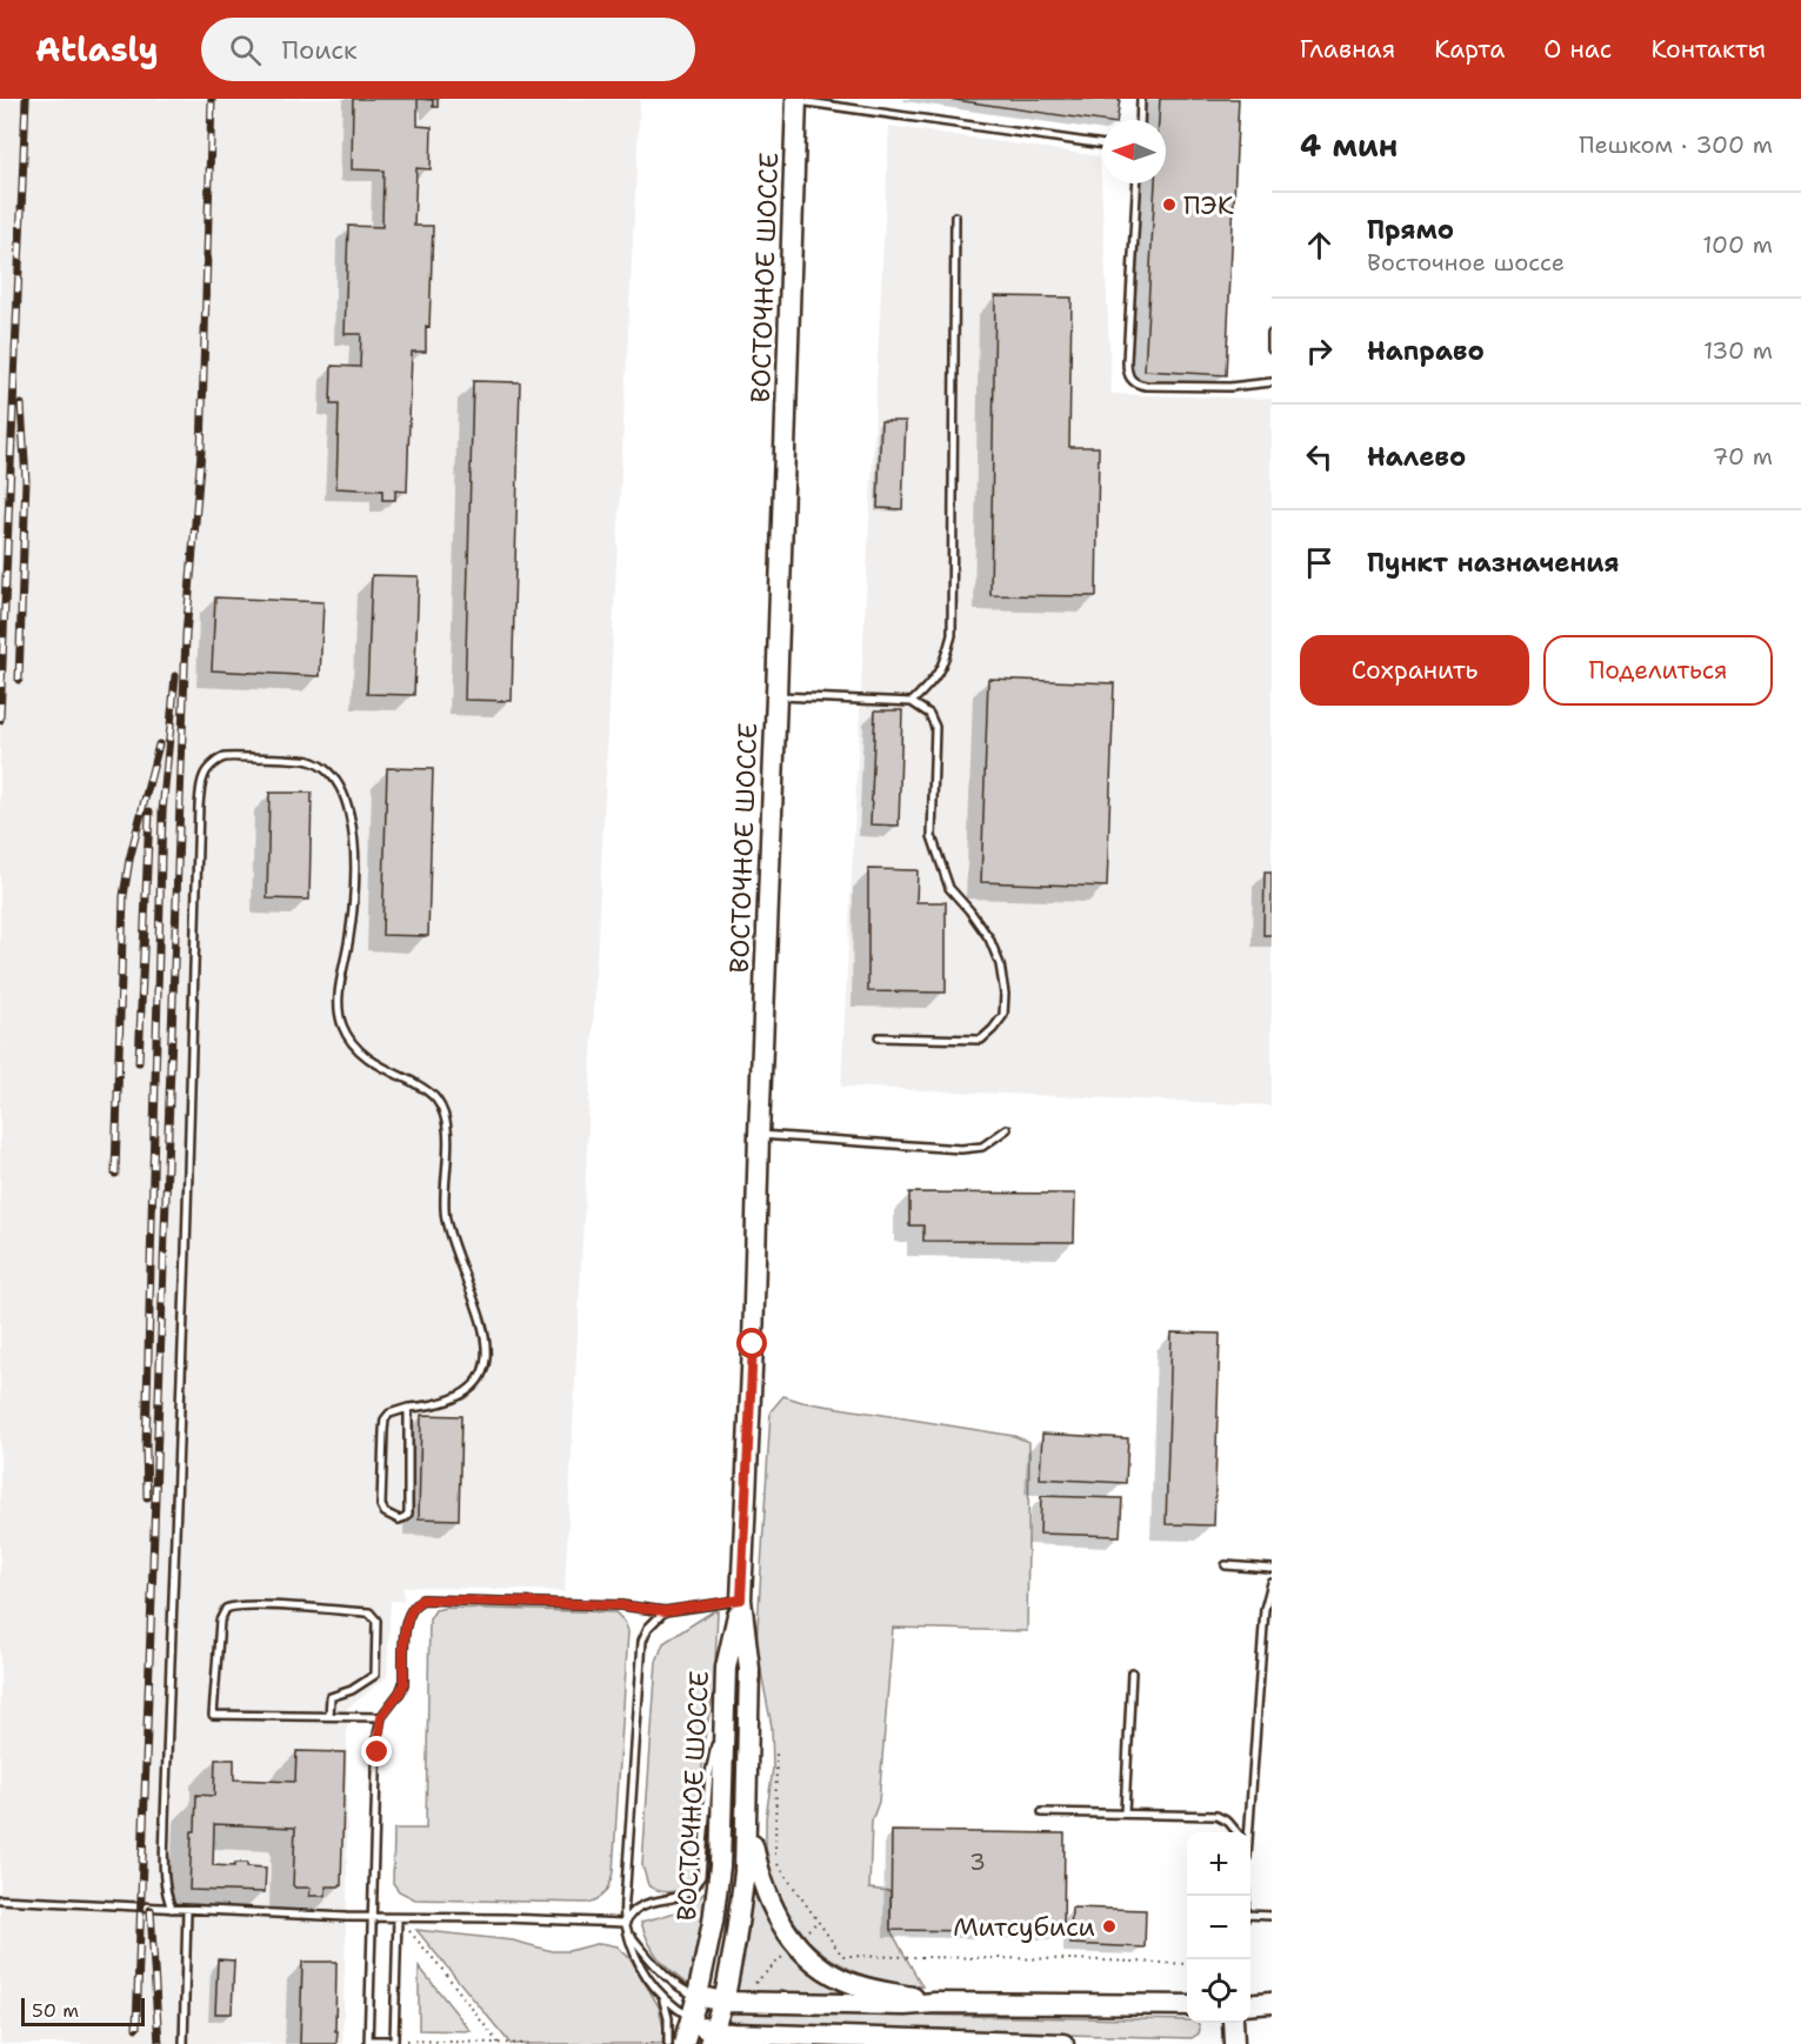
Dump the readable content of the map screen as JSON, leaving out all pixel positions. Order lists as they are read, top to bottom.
{
  "streets": {
    "main road": ["ВОСТОЧНОЕ ШОССЕ"]
  },
  "places": ["ПЭК", "Митсубиси"],
  "house_numbers": ["3"],
  "scale_bar": "50 m",
  "north": "left",
  "page": {
    "header": "Atlasly",
    "search": "Поиск",
    "nav": [
      "Главная",
      "Карта",
      "О нас",
      "Контакты"
    ],
    "heading": ["4 мин", "Пешком · 300 m"],
    "list": [
      ["Прямо", "Восточное шоссе", "100 m"],
      ["Направо", "130 m"],
      ["Налево", "70 m"],
      "Пункт назначения"
    ],
    "buttons": ["Сохранить", "Поделиться"],
    "map_buttons": ["+", "−"],
    "scale": "50 m"
  }
}
